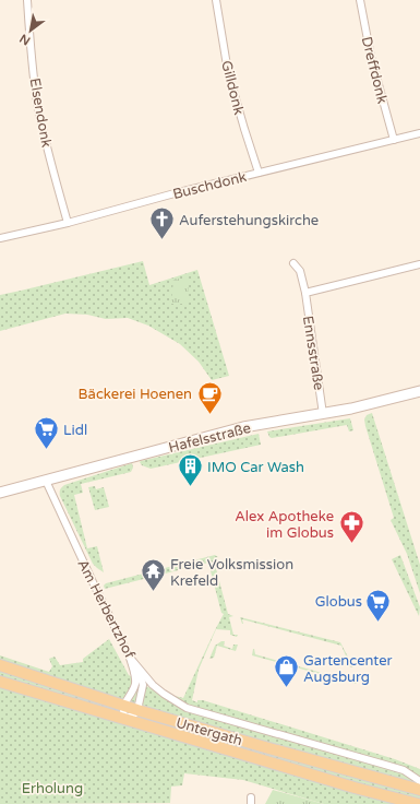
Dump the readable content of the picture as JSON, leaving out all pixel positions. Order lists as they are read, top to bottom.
{
  "streets": {
    "main road": ["Hafelsstraße", "Untergath"],
    "street": [
      "Dreffdonk",
      "Gilldonk",
      "Elsendonk",
      "Buschdonk",
      "Ennsstraße",
      "Am Herbertzhof"
    ]
  },
  "crossings": [
    ["Dreffdonk", "Buschdonk"],
    ["Gilldonk", "Buschdonk"],
    ["Elsendonk", "Buschdonk"],
    ["Ennsstraße", "Hafelsstraße"],
    ["Hafelsstraße", "Am Herbertzhof"]
  ],
  "parks": ["Erholung"],
  "places": {
    "church": ["Auferstehungskirche"],
    "cafe": ["Bäckerei Hoenen"],
    "supermarket": ["Lidl", "Globus"],
    "building": ["IMO Car Wash"],
    "pharmacy": ["Alex Apotheke im Globus"],
    "temple": ["Freie Volksmission Krefeld"],
    "shop": ["Gartencenter Augsburg"]
  },
  "north": "bottom left"
}
